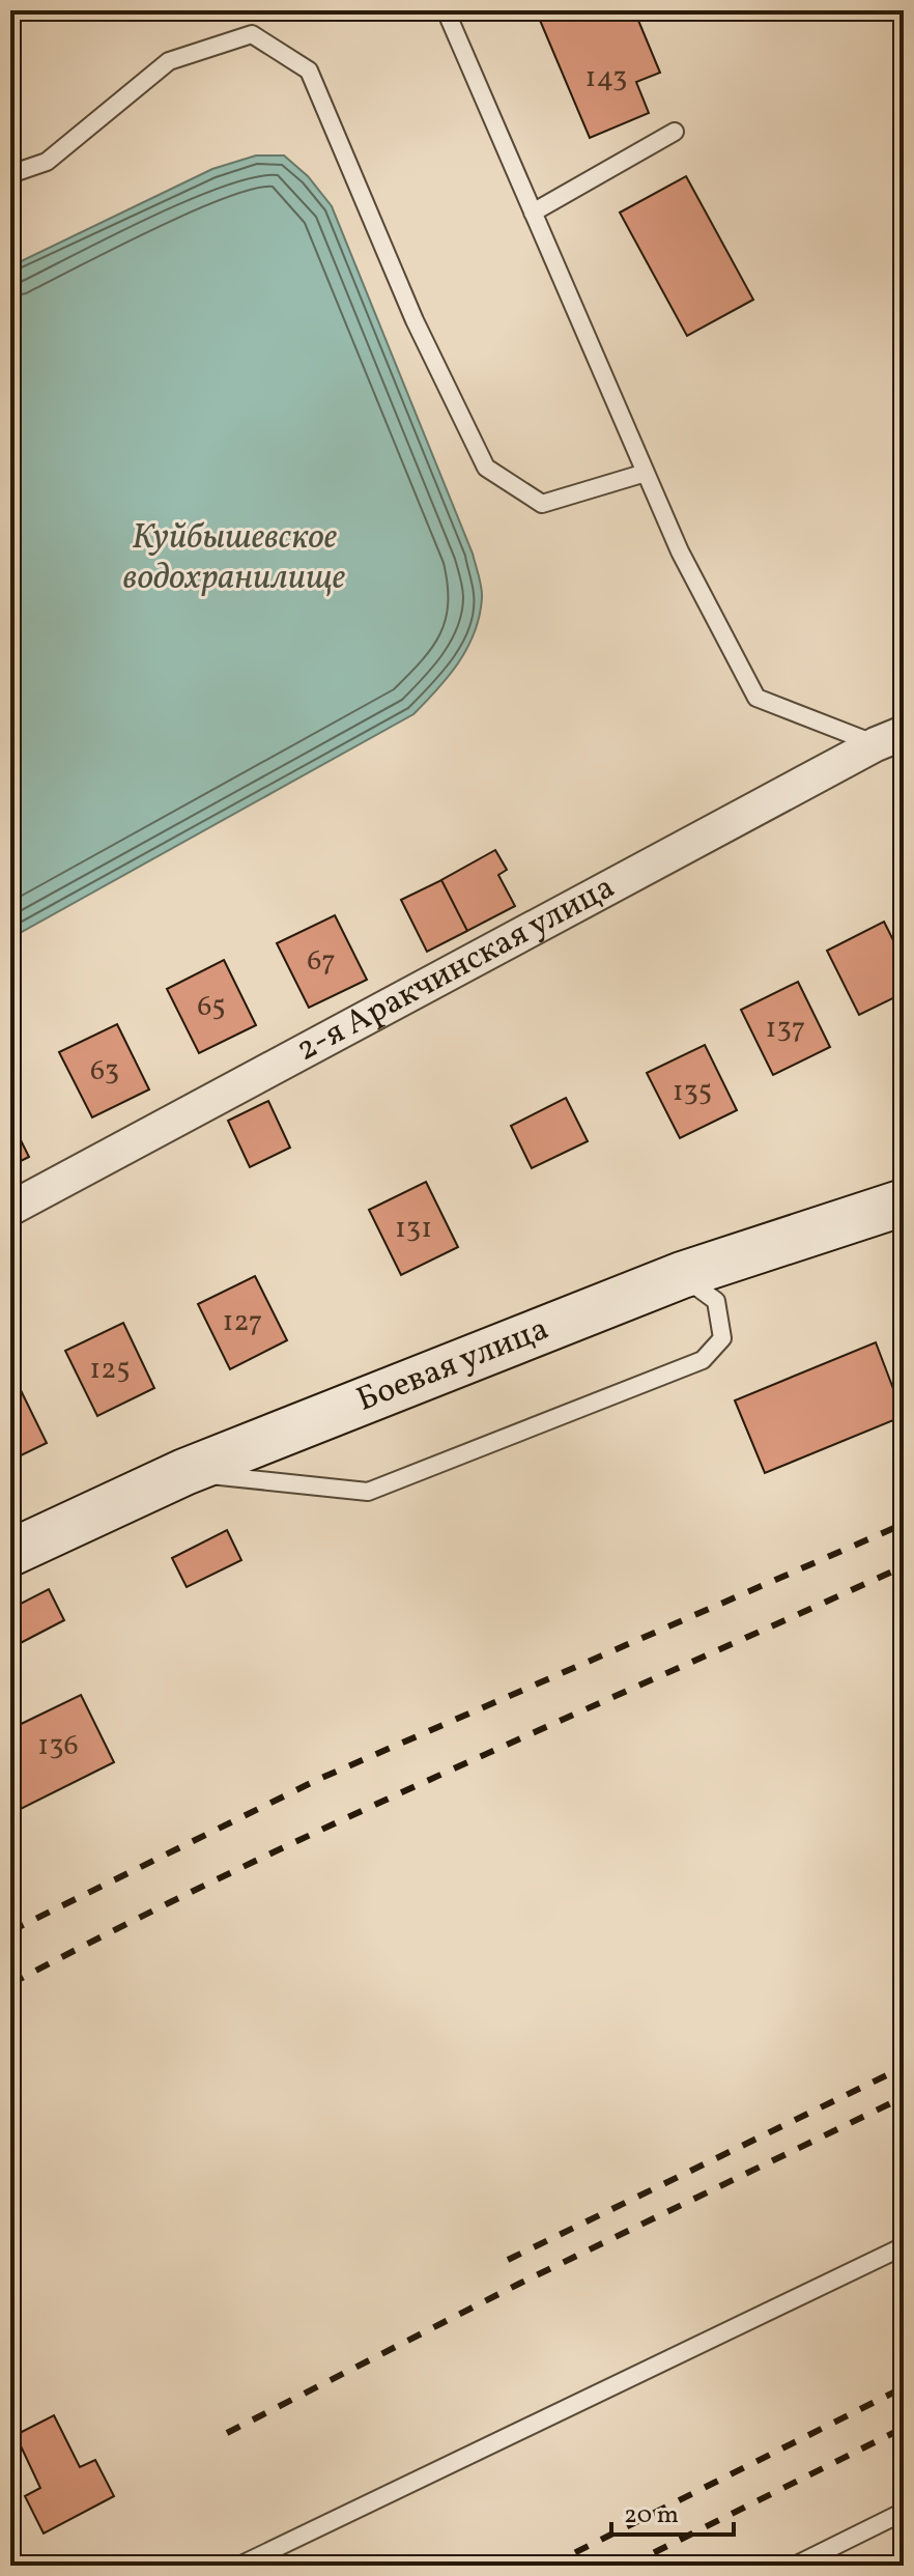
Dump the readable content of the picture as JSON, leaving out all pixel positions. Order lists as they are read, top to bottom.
{
  "streets": {
    "main road": ["Боевая улица"],
    "street": ["2-я Аракчинская улица"]
  },
  "water": ["Куйбышевское водохранилище"],
  "house_numbers": [
    "143",
    "67",
    "65",
    "137",
    "63",
    "135",
    "131",
    "127",
    "125",
    "136"
  ],
  "scale_bar": "20 m"
}
